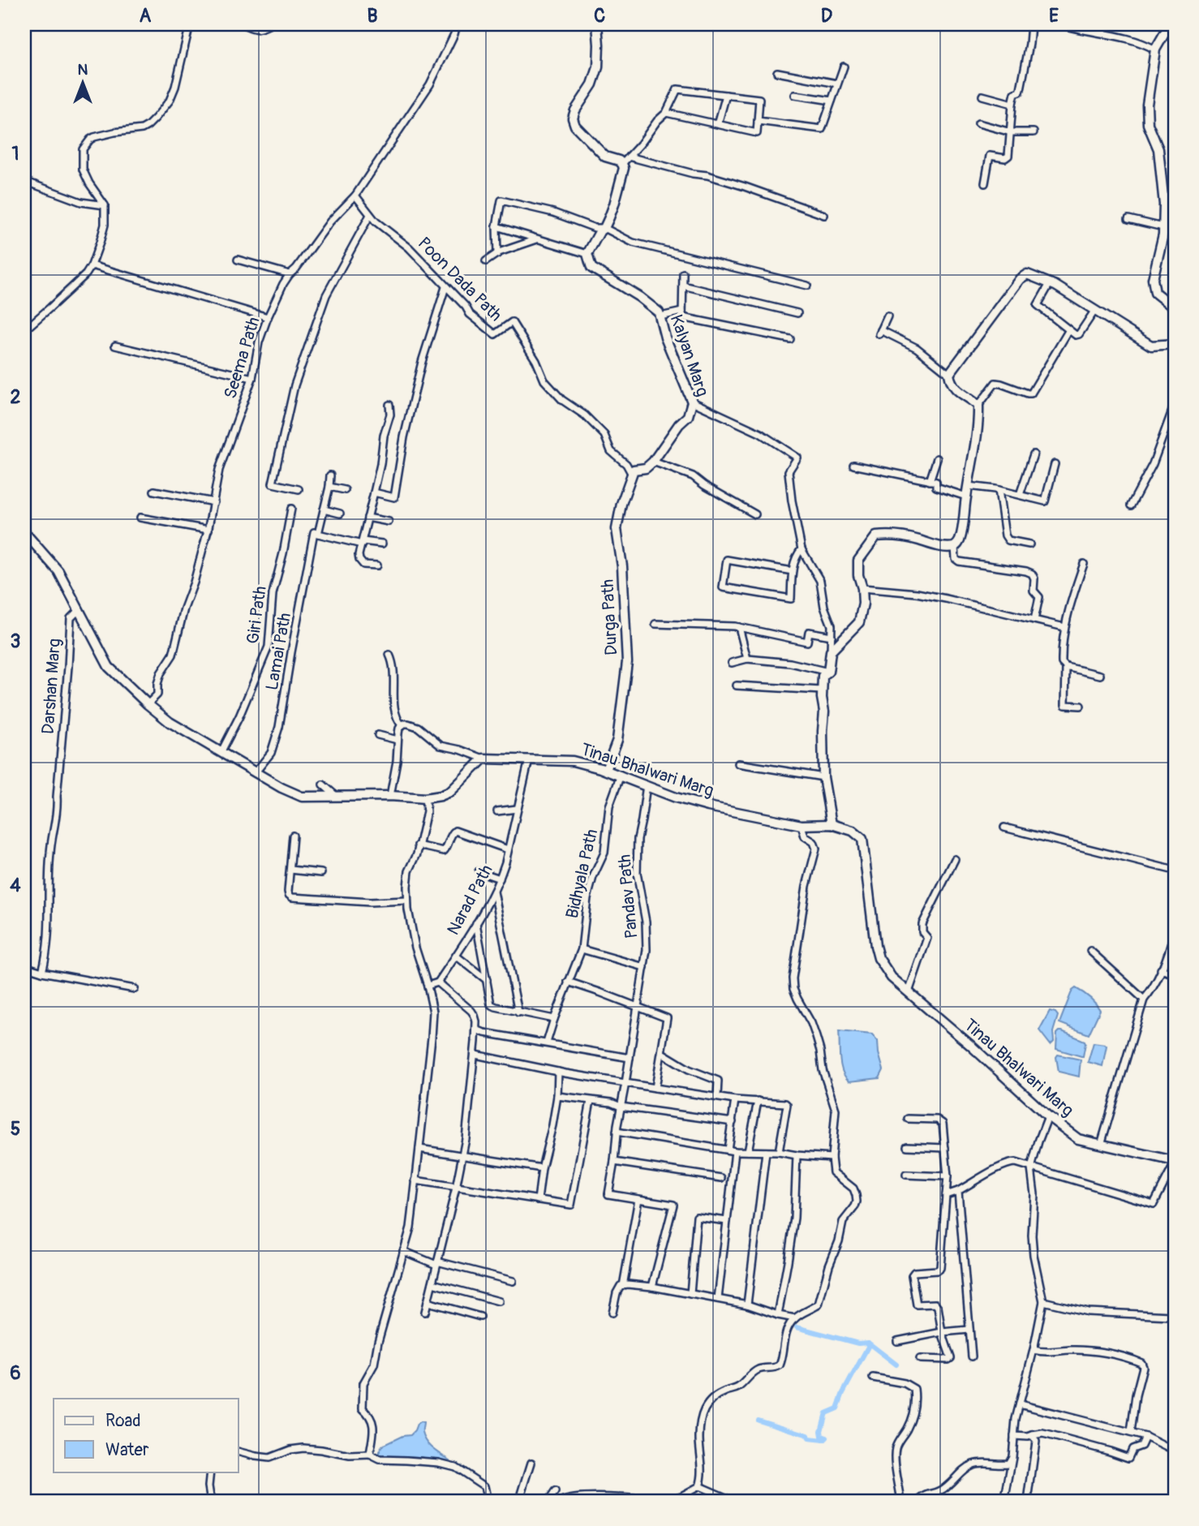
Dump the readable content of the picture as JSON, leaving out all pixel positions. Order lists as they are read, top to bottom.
{
  "streets": {
    "street": [
      "Poon Dada Path",
      "Kalyan Marg",
      "Seema Path",
      "Giri Path",
      "Durga Path",
      "Lamai Path",
      "Darshan Marg",
      "Tinau Bhalwari Marg",
      "Bidhyala Path",
      "Pandav Path",
      "Narad Path"
    ]
  },
  "crossings": [
    ["Poon Dada Path", "Kalyan Marg"],
    ["Poon Dada Path", "Seema Path"],
    ["Poon Dada Path", "Durga Path"],
    ["Kalyan Marg", "Durga Path"],
    ["Durga Path", "Tinau Bhalwari Marg"],
    ["Tinau Bhalwari Marg", "Bidhyala Path"],
    ["Tinau Bhalwari Marg", "Pandav Path"],
    ["Tinau Bhalwari Marg", "Narad Path"]
  ],
  "legend": ["Road", "Water"],
  "north": "top",
  "grid": {
    "columns": [
      "A",
      "B",
      "C",
      "D",
      "E"
    ],
    "rows": [
      "1",
      "2",
      "3",
      "4",
      "5",
      "6"
    ]
  }
}
